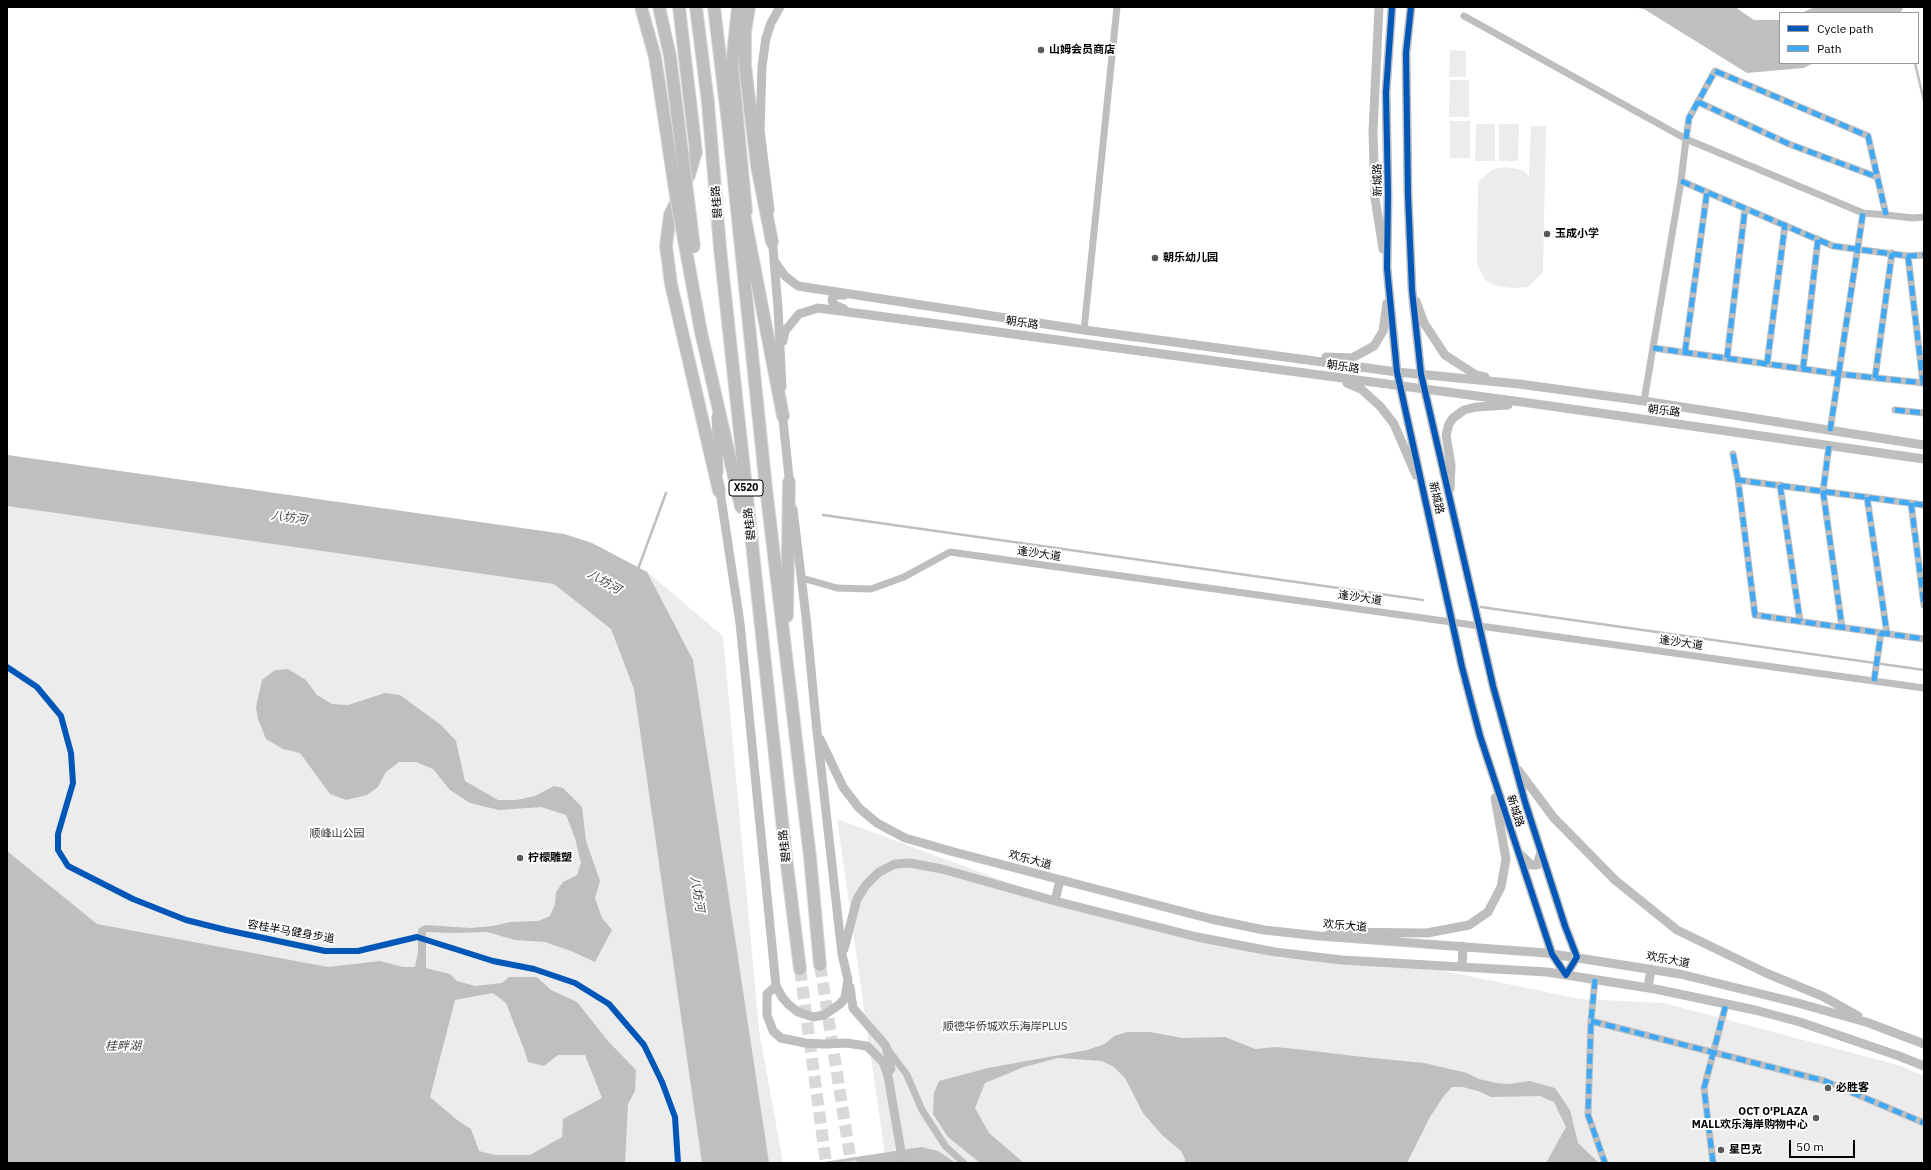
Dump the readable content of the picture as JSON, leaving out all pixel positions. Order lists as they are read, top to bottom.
{
  "streets": {
    "highway": ["碧桂路", "X520"],
    "street": [
      "新城路",
      "朝乐路",
      "逢沙大道",
      "欢乐大道"
    ],
    "cycle path": ["容桂半马健身步道"]
  },
  "crossings": [
    ["新城路", "朝乐路"],
    ["新城路", "逢沙大道"],
    ["新城路", "欢乐大道"]
  ],
  "water": ["八坊河", "桂畔湖"],
  "parks": ["顺峰山公园", "顺德华侨城欢乐海岸PLUS"],
  "places": [
    "山姆会员商店",
    "玉成小学",
    "朝乐幼儿园",
    "柠檬雕塑",
    "必胜客",
    "OCT O'PLAZA MALL欢乐海岸购物中心",
    "星巴克"
  ],
  "legend": ["Cycle path", "Path"],
  "scale_bar": "50 m"
}
